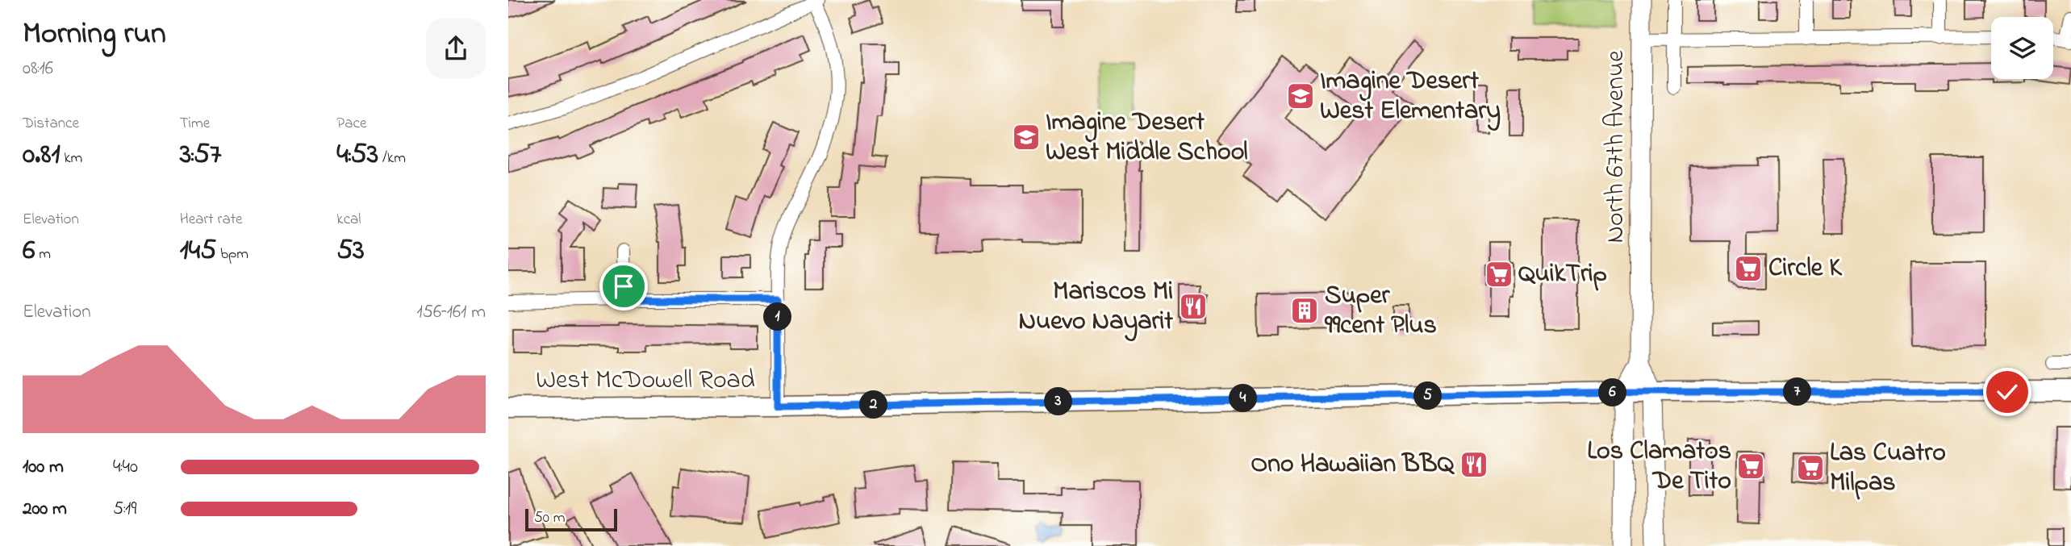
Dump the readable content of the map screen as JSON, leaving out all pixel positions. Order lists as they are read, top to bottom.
{
  "streets": {
    "main road": ["North 67th Avenue", "West McDowell Road"]
  },
  "crossings": [
    ["North 67th Avenue", "West McDowell Road"]
  ],
  "places": {
    "school or university": ["Imagine Desert West Elementary", "Imagine Desert West Middle School"],
    "supermarket": [
      "Circle K",
      "QuikTrip",
      "Los Clamatos De Tito",
      "Las Cuatro Milpas"
    ],
    "restaurant": ["Mariscos Mi Nuevo Nayarit", "Ono Hawaiian BBQ"],
    "building": ["Super 99cent Plus"]
  },
  "scale_bar": "50 m",
  "page": {
    "heading": ["Morning run", "08:16"],
    "stats": [
      ["Distance", "0.81 km"],
      ["Time", "3:57"],
      ["Pace", "4:53 /km"],
      ["Elevation", "6 m"],
      ["Heart rate", "145 bpm"],
      ["kcal", "53"]
    ],
    "chart": ["Elevation", "156–161 m"],
    "pins": [
      "1",
      "7",
      "6",
      "5",
      "4",
      "3",
      "2"
    ],
    "list": [
      {
        "name": "100 m",
        "note": "4:40"
      },
      {
        "name": "200 m",
        "note": "5:19"
      }
    ],
    "scale": "50 m"
  }
}
